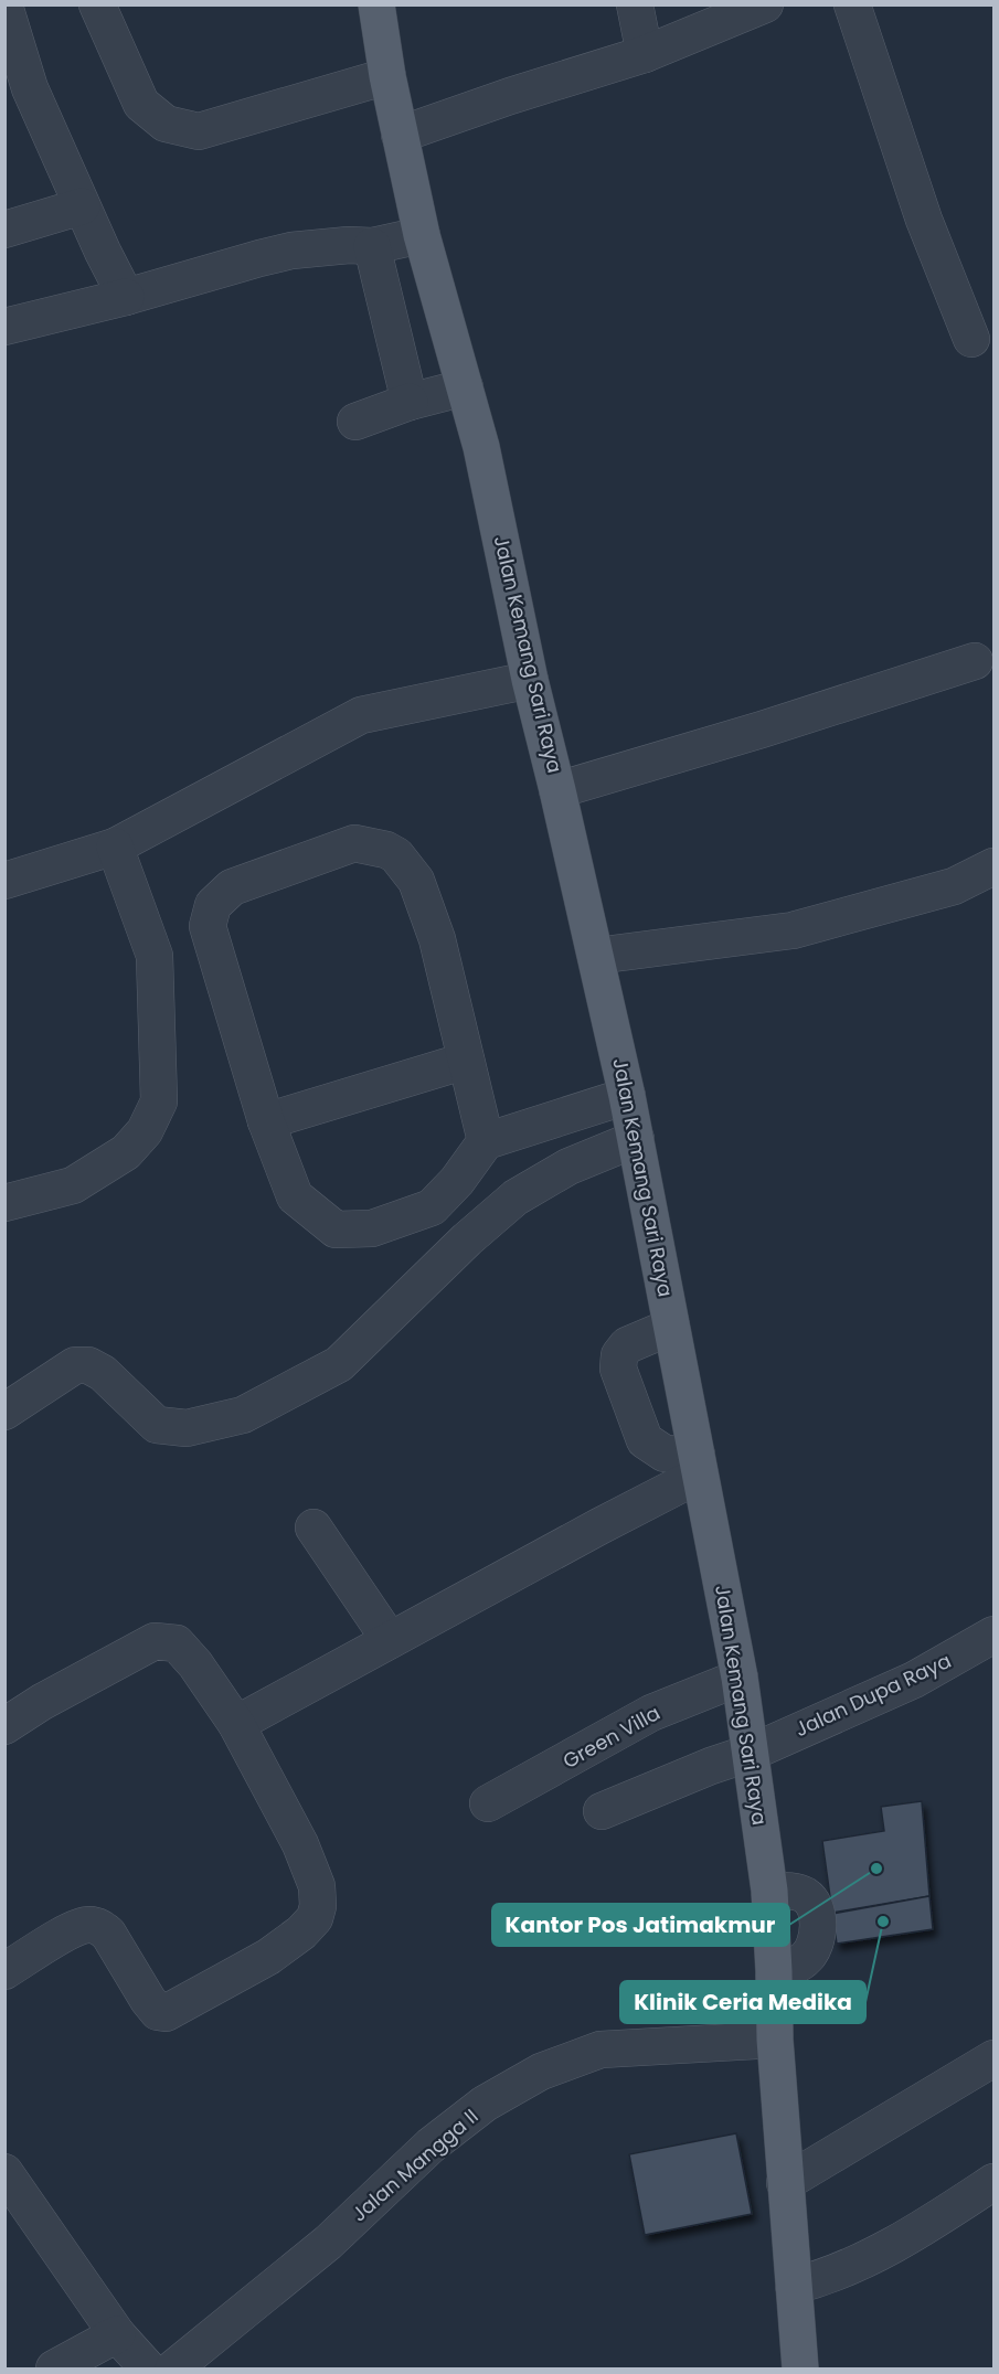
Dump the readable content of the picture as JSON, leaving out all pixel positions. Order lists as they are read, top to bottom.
{
  "streets": {
    "main road": ["Jalan Kemang Sari Raya"],
    "street": ["Jalan Dupa Raya", "Green Villa", "Jalan Mangga II"]
  },
  "crossings": [
    ["Jalan Kemang Sari Raya", "Jalan Dupa Raya"],
    ["Jalan Kemang Sari Raya", "Green Villa"],
    ["Jalan Kemang Sari Raya", "Jalan Mangga II"]
  ],
  "places": ["Kantor Pos Jatimakmur", "Klinik Ceria Medika"]
}
